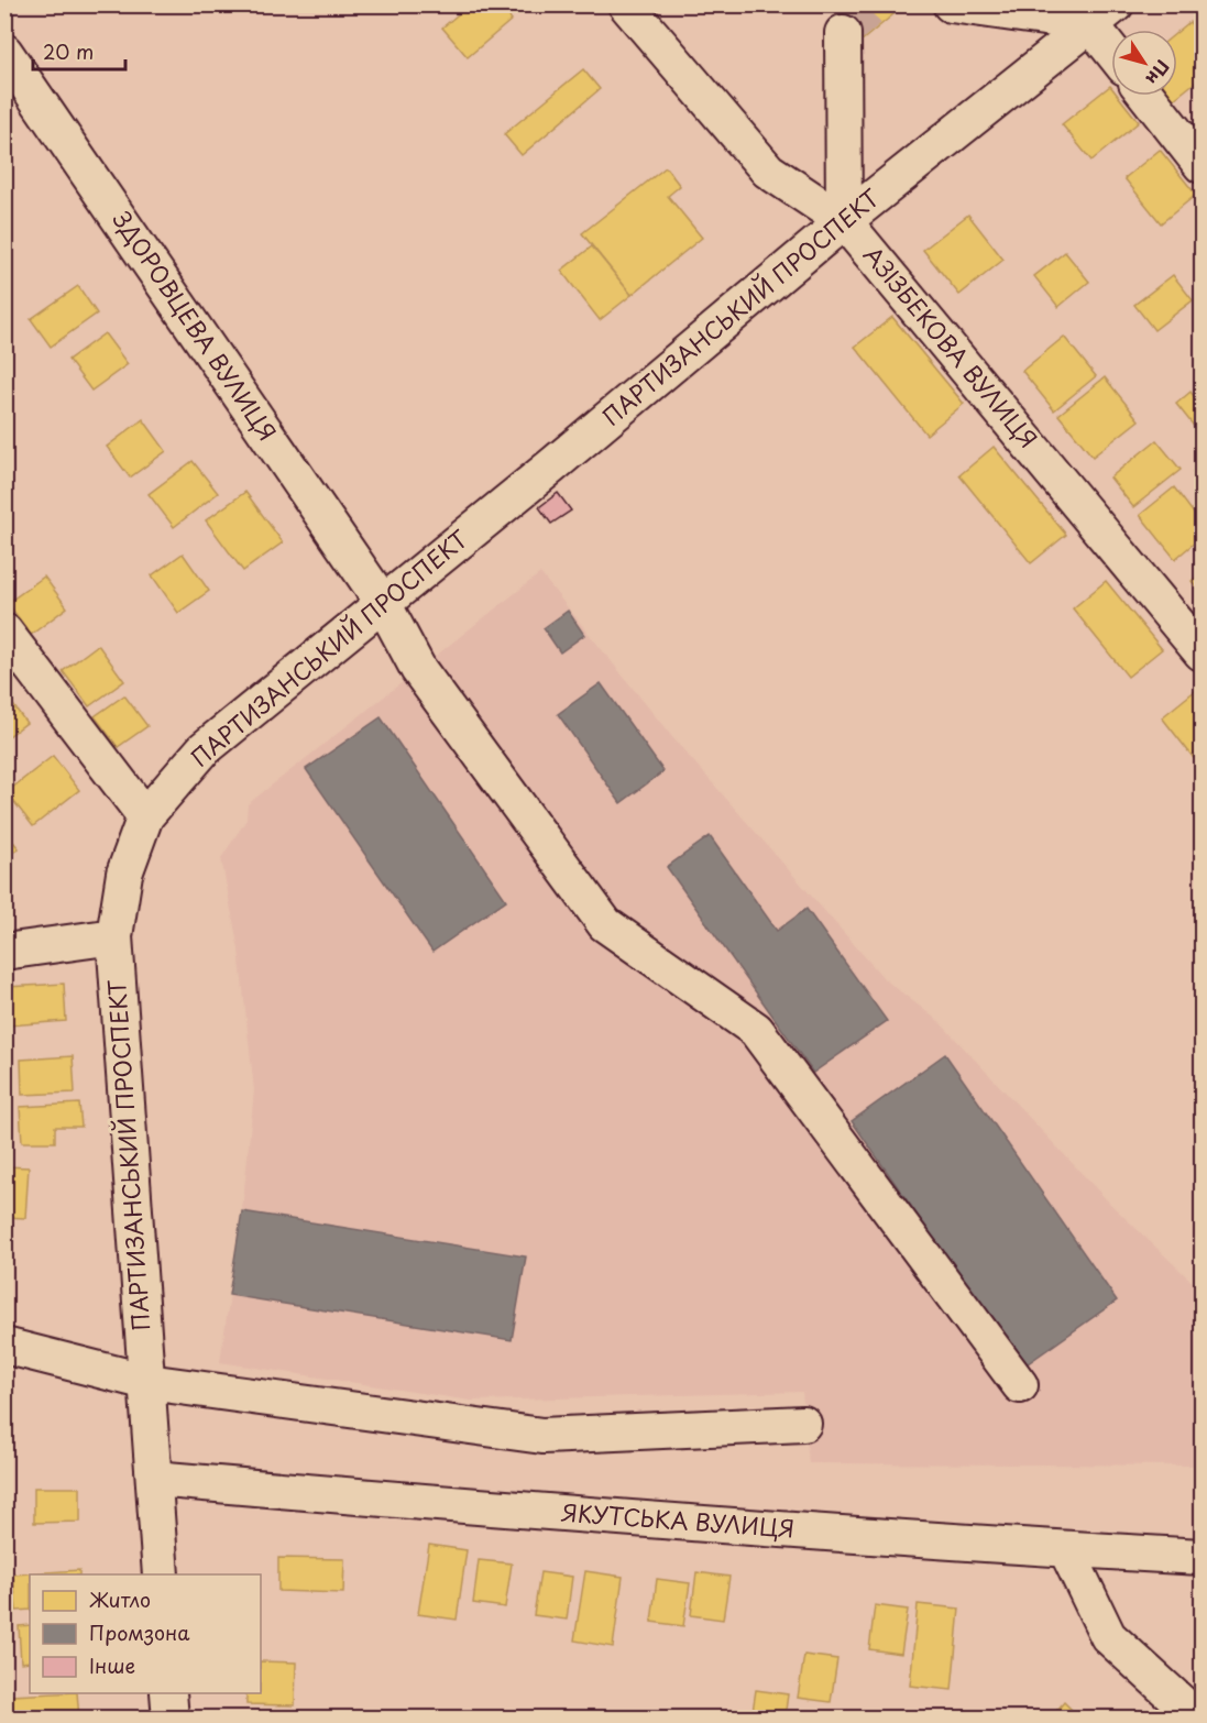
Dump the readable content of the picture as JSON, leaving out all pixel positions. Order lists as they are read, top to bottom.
{
  "streets": {
    "street": [
      "ПАРТИЗАНСЬКИЙ ПРОСПЕКТ",
      "ЗДОРОВЦЕВА ВУЛИЦЯ",
      "АЗІЗБЕКОВА ВУЛИЦЯ",
      "ЯКУТСЬКА ВУЛИЦЯ"
    ]
  },
  "crossings": [
    ["ПАРТИЗАНСЬКИЙ ПРОСПЕКТ", "ЗДОРОВЦЕВА ВУЛИЦЯ"],
    ["ПАРТИЗАНСЬКИЙ ПРОСПЕКТ", "АЗІЗБЕКОВА ВУЛИЦЯ"],
    ["ПАРТИЗАНСЬКИЙ ПРОСПЕКТ", "ЯКУТСЬКА ВУЛИЦЯ"]
  ],
  "legend": ["Житло", "Промзона", "Інше"],
  "scale_bar": "20 m",
  "north": "bottom right"
}
